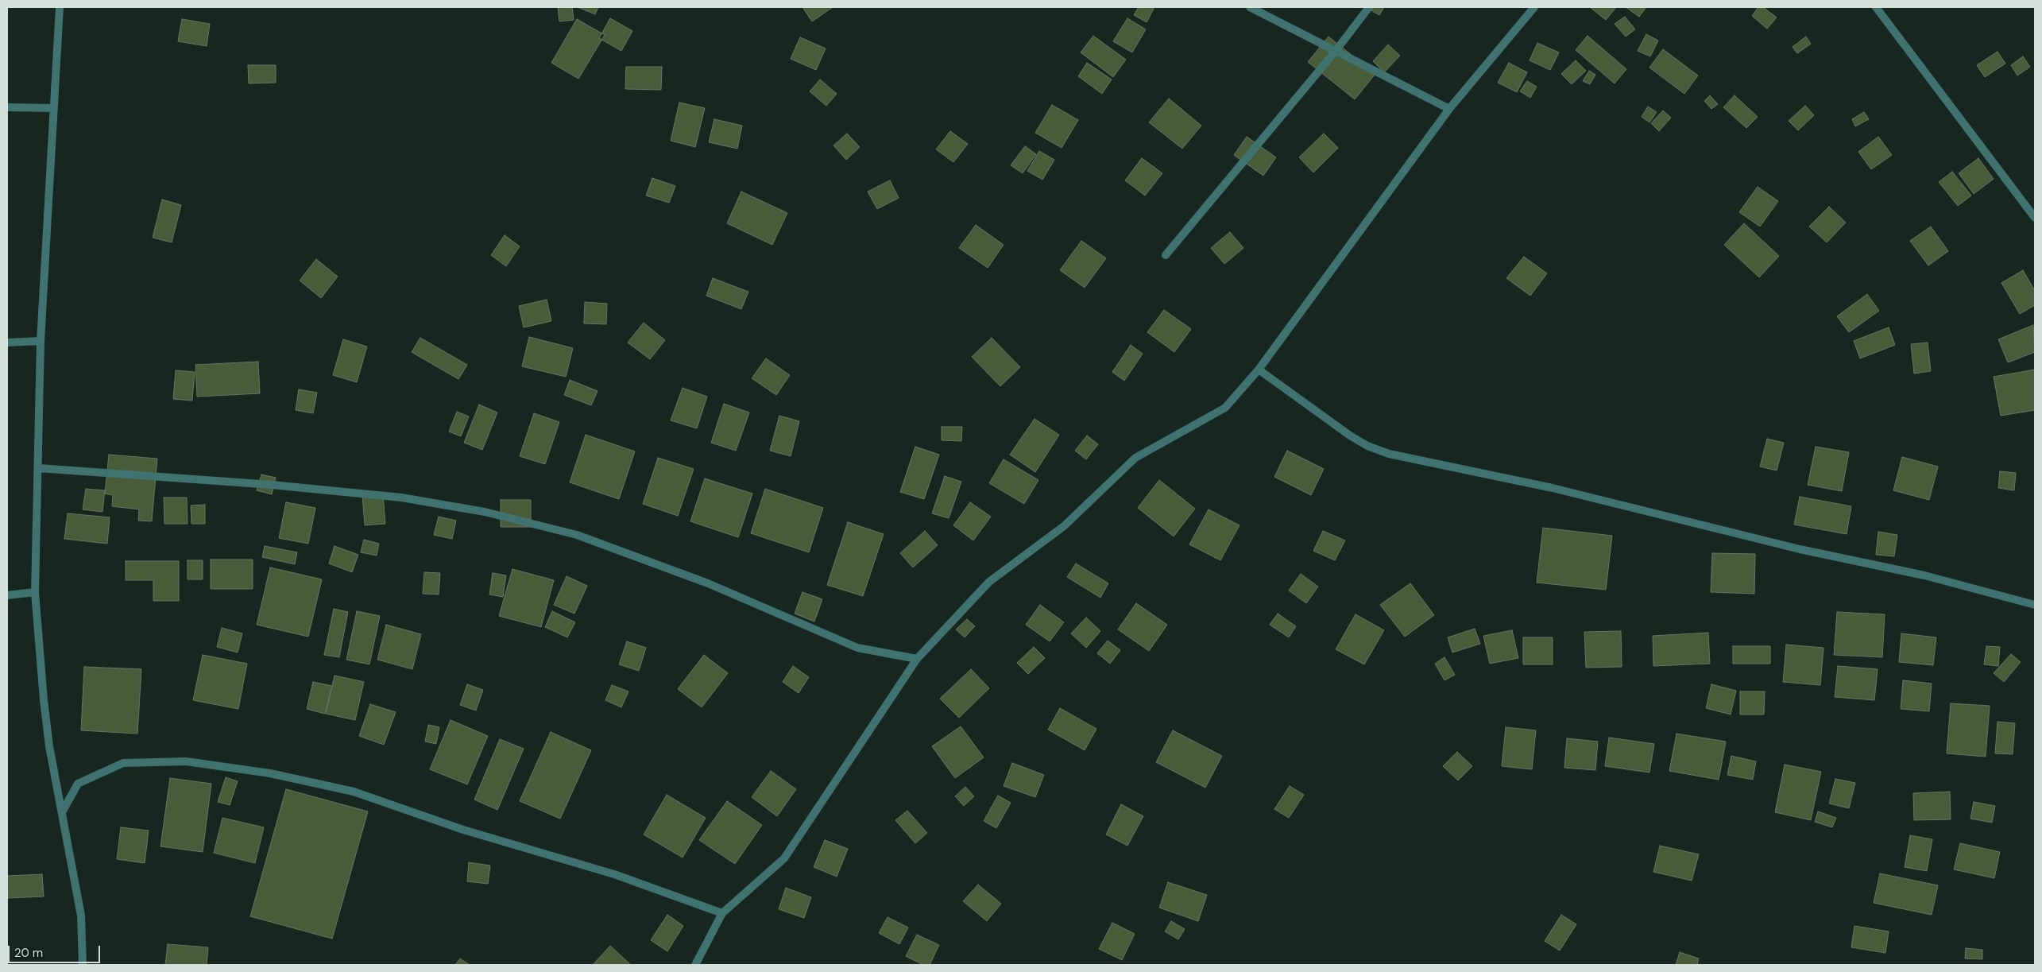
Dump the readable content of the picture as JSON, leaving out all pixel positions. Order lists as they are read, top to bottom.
{
  "scale_bar": "20 m"
}
